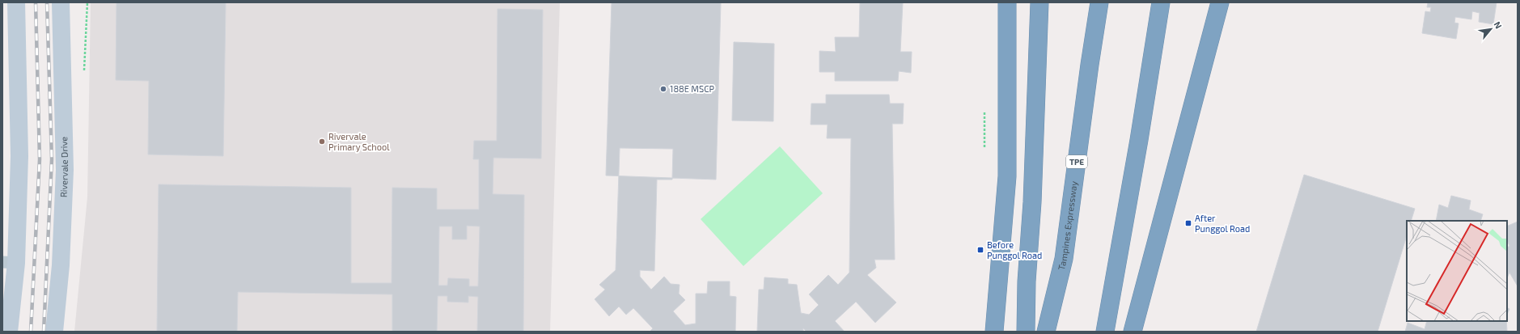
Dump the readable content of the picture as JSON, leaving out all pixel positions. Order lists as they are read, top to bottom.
{
  "streets": {
    "highway": ["TPE", "Tampines Expressway"],
    "street": ["Rivervale Drive"]
  },
  "places": {
    "other": ["188E MSCP", "Rivervale Primary School"],
    "transit": ["After Punggol Road", "Before Punggol Road"]
  },
  "north": "top right"
}
